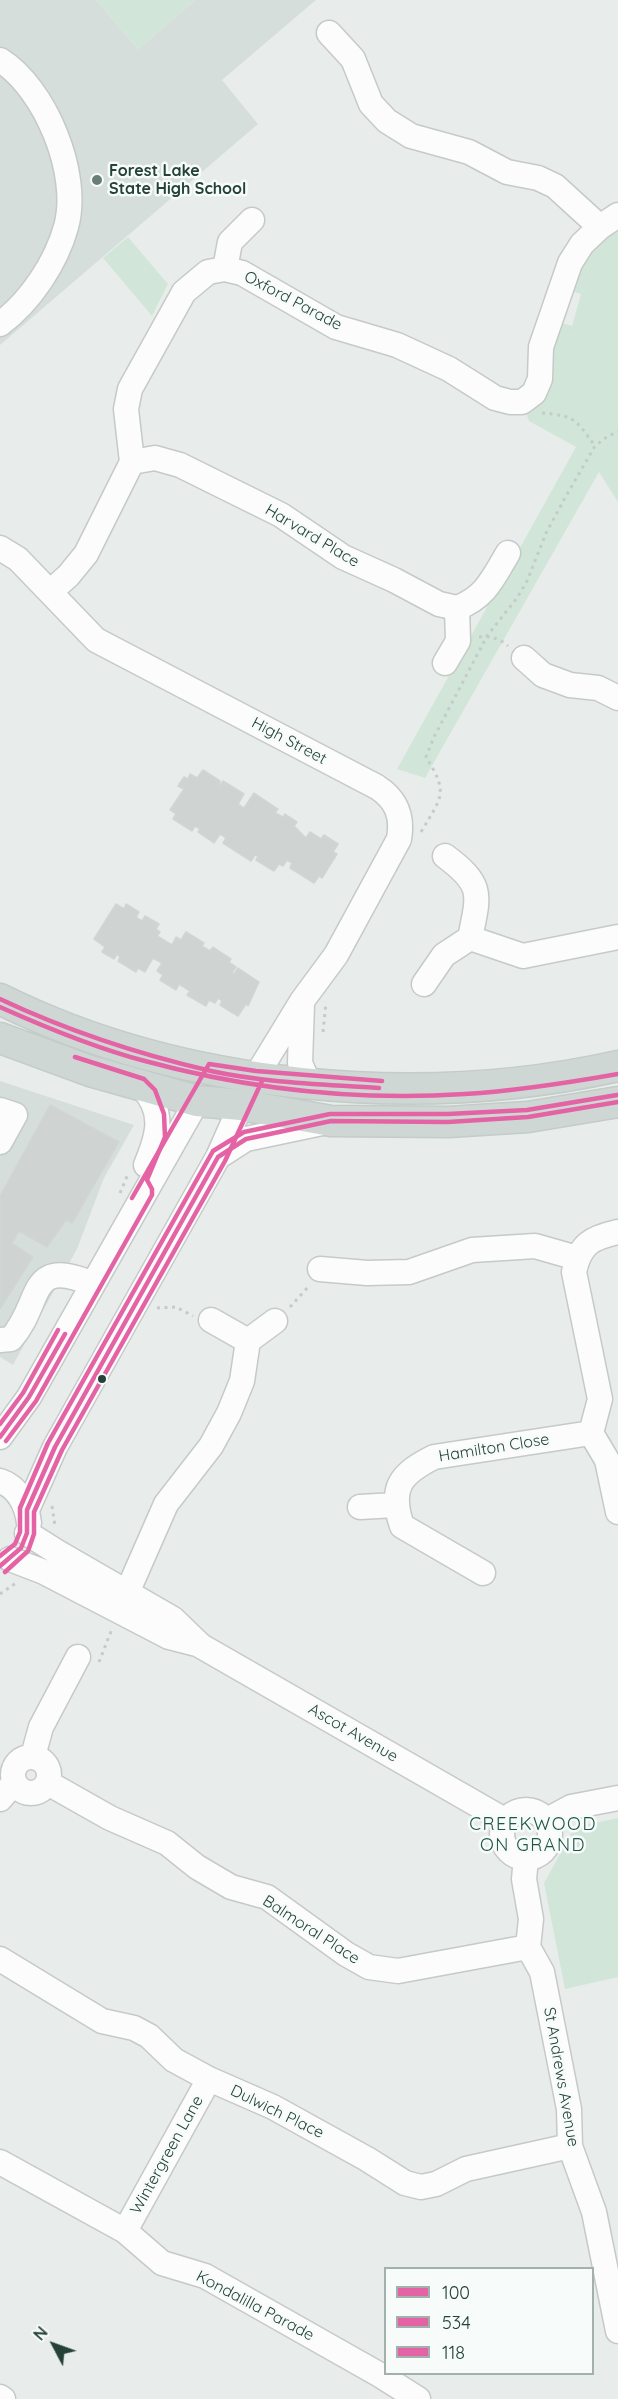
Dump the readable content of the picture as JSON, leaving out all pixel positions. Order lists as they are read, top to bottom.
{
  "streets": {
    "street": [
      "Oxford Parade",
      "Harvard Place",
      "High Street",
      "Hamilton Close",
      "Ascot Avenue",
      "Balmoral Place",
      "St Andrews Avenue",
      "Dulwich Place",
      "Wintergreen Lane",
      "Kondalilla Parade"
    ]
  },
  "crossings": [
    ["Oxford Parade", "Harvard Place"],
    ["Balmoral Place", "St Andrews Avenue"],
    ["St Andrews Avenue", "Dulwich Place"],
    ["Dulwich Place", "Wintergreen Lane"],
    ["Wintergreen Lane", "Kondalilla Parade"]
  ],
  "districts": ["CREEKWOOD ON GRAND"],
  "places": ["Forest Lake State High School"],
  "lines": ["transit line 100", "transit line 534", "transit line 118"],
  "legend": ["100", "534", "118"],
  "north": "top left"
}
